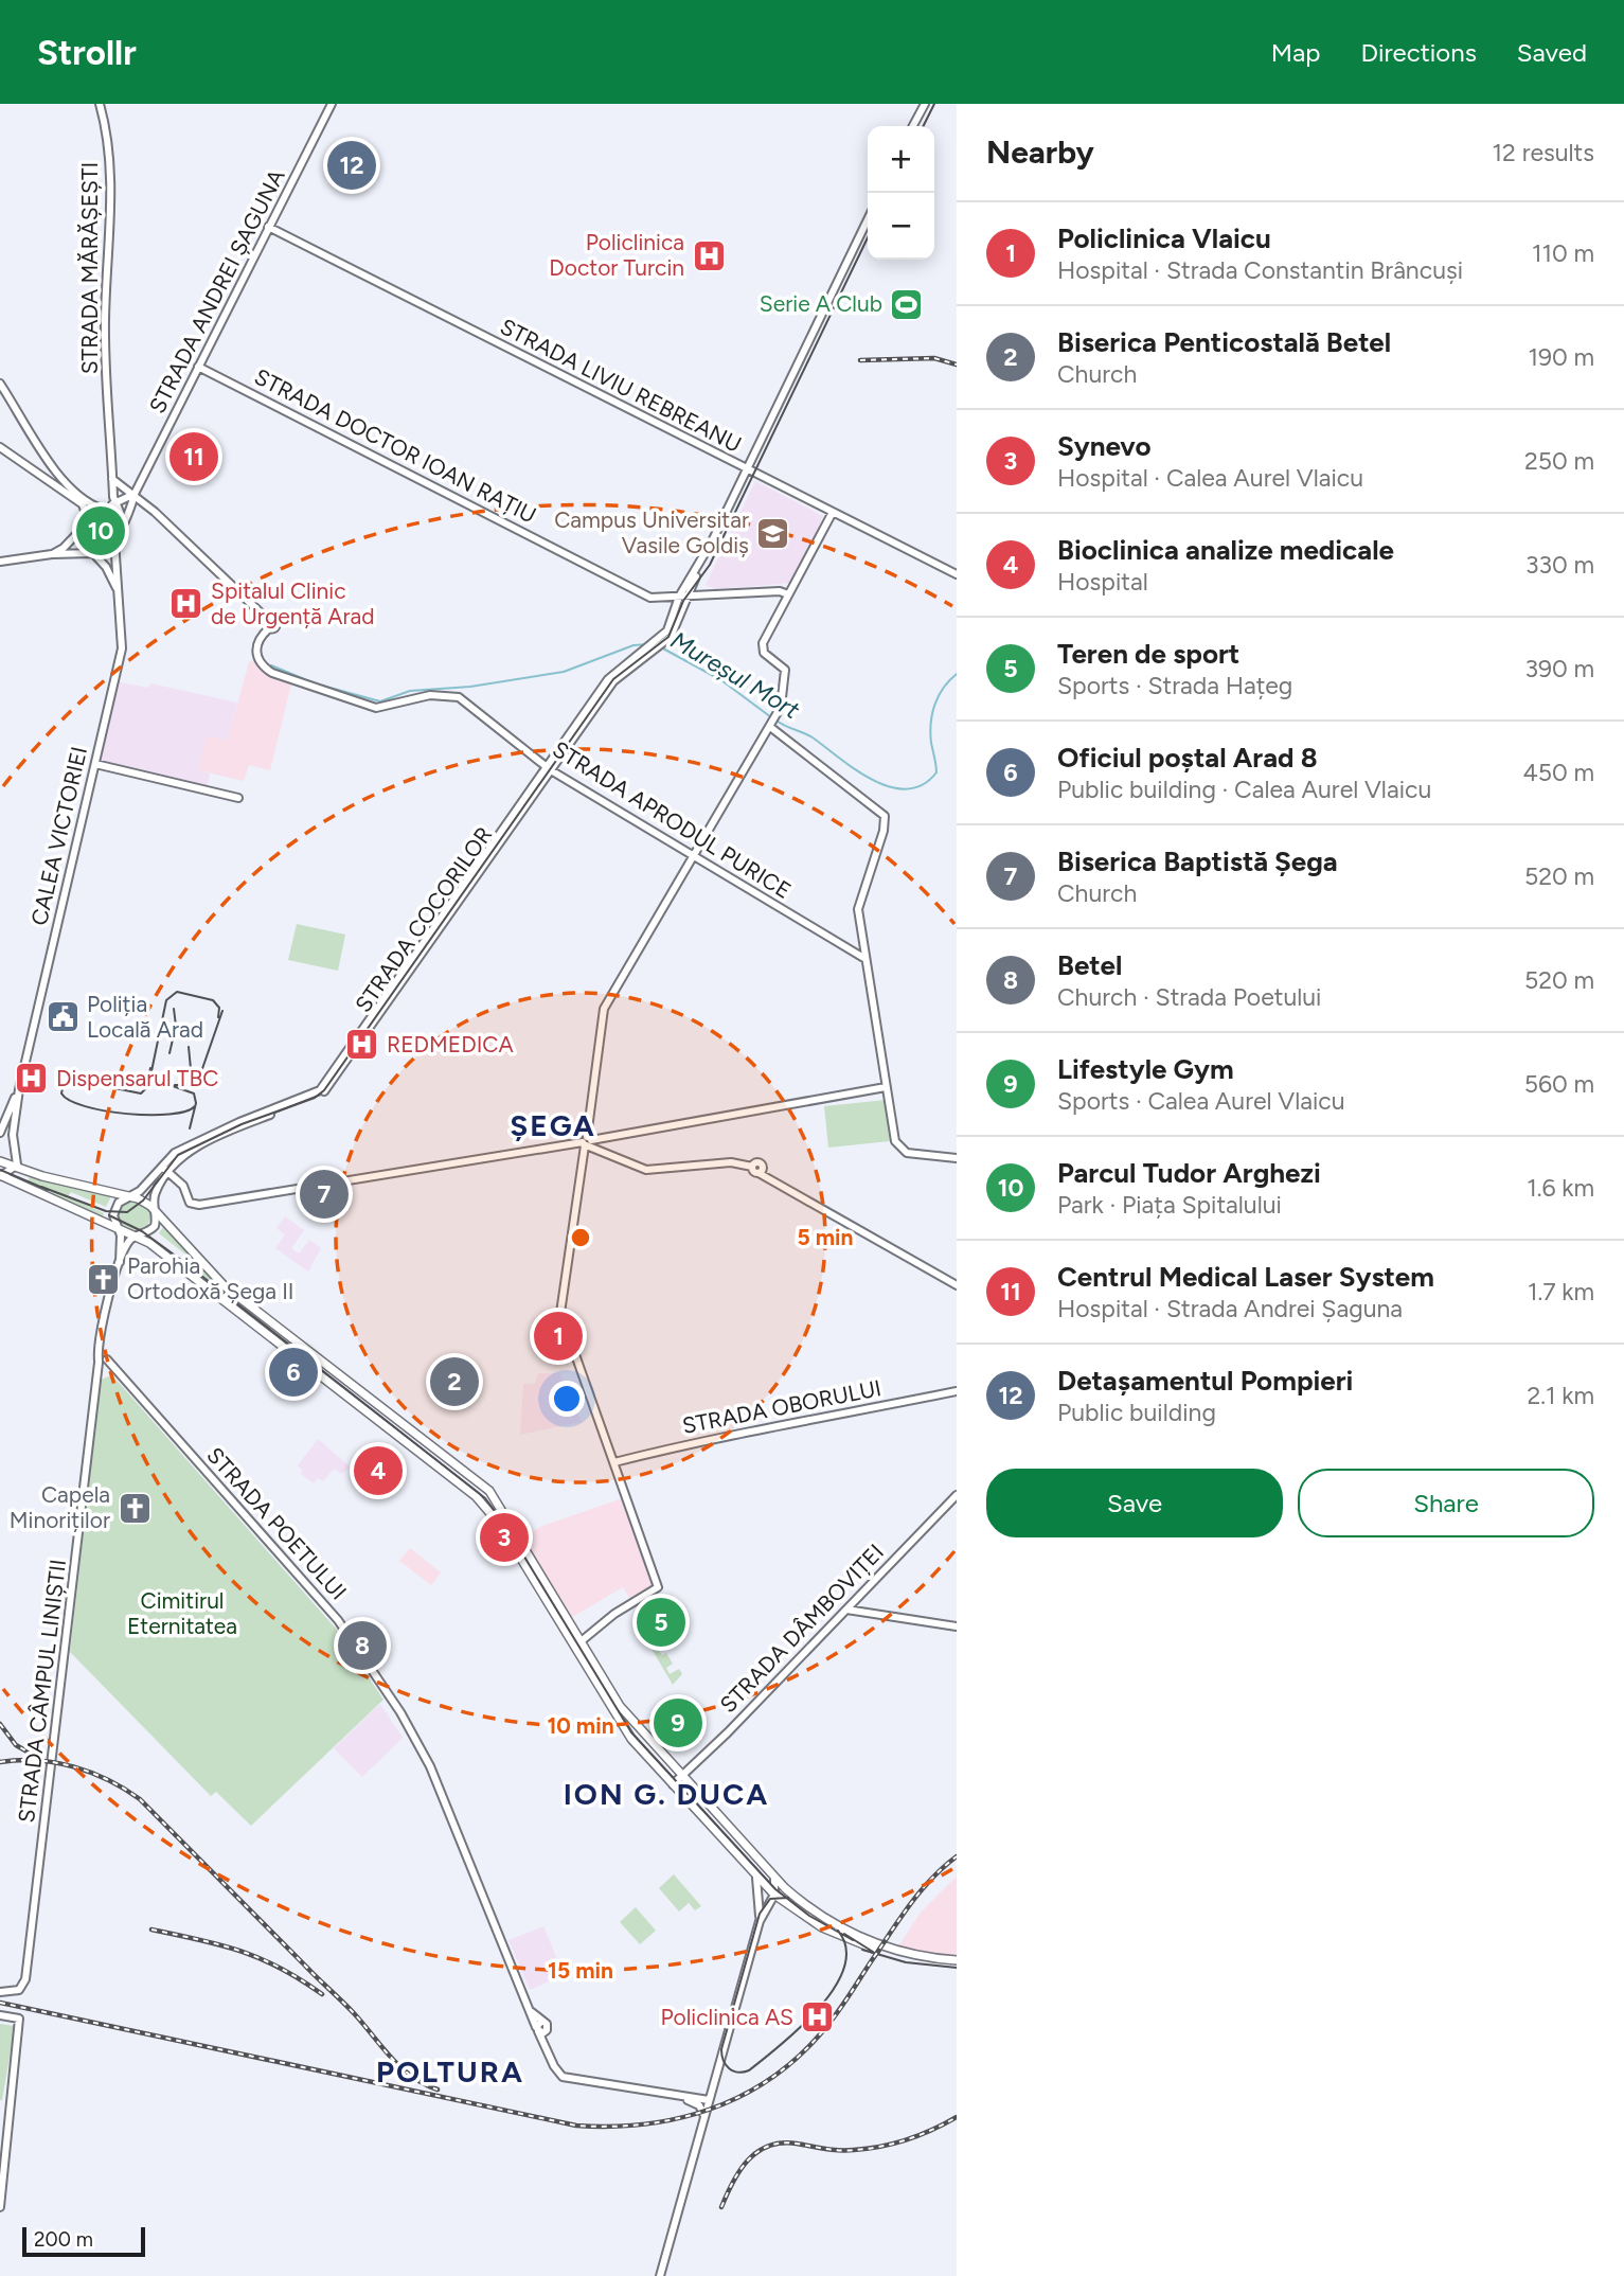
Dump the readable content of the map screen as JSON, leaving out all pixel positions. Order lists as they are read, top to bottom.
{
  "streets": {
    "street": [
      "STRADA MĂRĂȘEȘTI",
      "STRADA ANDREI ȘAGUNA",
      "STRADA LIVIU REBREANU",
      "STRADA DOCTOR IOAN RAȚIU",
      "STRADA APRODUL PURICE",
      "CALEA VICTORIEI",
      "STRADA COCORILOR",
      "STRADA OBORULUI",
      "STRADA POETULUI",
      "STRADA DÂMBOVIȚEI",
      "STRADA CÂMPUL LINIȘTII"
    ]
  },
  "crossings": [
    ["STRADA MĂRĂȘEȘTI", "STRADA ANDREI ȘAGUNA"],
    ["STRADA MĂRĂȘEȘTI", "CALEA VICTORIEI"],
    ["STRADA ANDREI ȘAGUNA", "STRADA LIVIU REBREANU"],
    ["STRADA ANDREI ȘAGUNA", "STRADA DOCTOR IOAN RAȚIU"],
    ["STRADA ANDREI ȘAGUNA", "STRADA APRODUL PURICE"],
    ["STRADA ANDREI ȘAGUNA", "CALEA VICTORIEI"],
    ["STRADA DOCTOR IOAN RAȚIU", "STRADA COCORILOR"],
    ["STRADA APRODUL PURICE", "STRADA COCORILOR"],
    ["STRADA POETULUI", "STRADA CÂMPUL LINIȘTII"]
  ],
  "districts": ["ȘEGA", "ION G. DUCA", "POLTURA"],
  "water": ["Mureșul Mort"],
  "parks": ["Cimitirul Eternitatea"],
  "places": {
    "hospital": [
      "Policlinica Doctor Turcin",
      "Spitalul Clinic de Urgență Arad",
      "REDMEDICA",
      "Dispensarul TBC",
      "Policlinica AS"
    ],
    "sports": ["Serie A Club"],
    "school or university": ["Campus Universitar Vasile Goldiș"],
    "public building": ["Poliția Locală Arad"],
    "church": ["Parohia Ortodoxă Șega II", "Capela Minoriților"]
  },
  "scale_bar": "200 m",
  "page": {
    "header": "Strollr",
    "nav": ["Map", "Directions", "Saved"],
    "heading": ["Nearby", "12 results"],
    "map_buttons": ["+", "−"],
    "pins": [
      "12",
      "11",
      "10",
      "7",
      "1",
      "6",
      "2",
      "4",
      "3",
      "5",
      "8",
      "9"
    ],
    "list": [
      {
        "mark": "1",
        "name": "Policlinica Vlaicu",
        "note": "Hospital · Strada Constantin Brâncuși",
        "value": "110 m"
      },
      {
        "mark": "2",
        "name": "Biserica Penticostală Betel",
        "note": "Church",
        "value": "190 m"
      },
      {
        "mark": "3",
        "name": "Synevo",
        "note": "Hospital · Calea Aurel Vlaicu",
        "value": "250 m"
      },
      {
        "mark": "4",
        "name": "Bioclinica analize medicale",
        "note": "Hospital",
        "value": "330 m"
      },
      {
        "mark": "5",
        "name": "Teren de sport",
        "note": "Sports · Strada Hațeg",
        "value": "390 m"
      },
      {
        "mark": "6",
        "name": "Oficiul poștal Arad 8",
        "note": "Public building · Calea Aurel Vlaicu",
        "value": "450 m"
      },
      {
        "mark": "7",
        "name": "Biserica Baptistă Șega",
        "note": "Church",
        "value": "520 m"
      },
      {
        "mark": "8",
        "name": "Betel",
        "note": "Church · Strada Poetului",
        "value": "520 m"
      },
      {
        "mark": "9",
        "name": "Lifestyle Gym",
        "note": "Sports · Calea Aurel Vlaicu",
        "value": "560 m"
      },
      {
        "mark": "10",
        "name": "Parcul Tudor Arghezi",
        "note": "Park · Piața Spitalului",
        "value": "1.6 km"
      },
      {
        "mark": "11",
        "name": "Centrul Medical Laser System",
        "note": "Hospital · Strada Andrei Șaguna",
        "value": "1.7 km"
      },
      {
        "mark": "12",
        "name": "Detașamentul Pompieri",
        "note": "Public building",
        "value": "2.1 km"
      }
    ],
    "buttons": ["Save", "Share"],
    "scale": "200 m"
  },
  "rings": ["5 min", "10 min", "15 min"]
}
